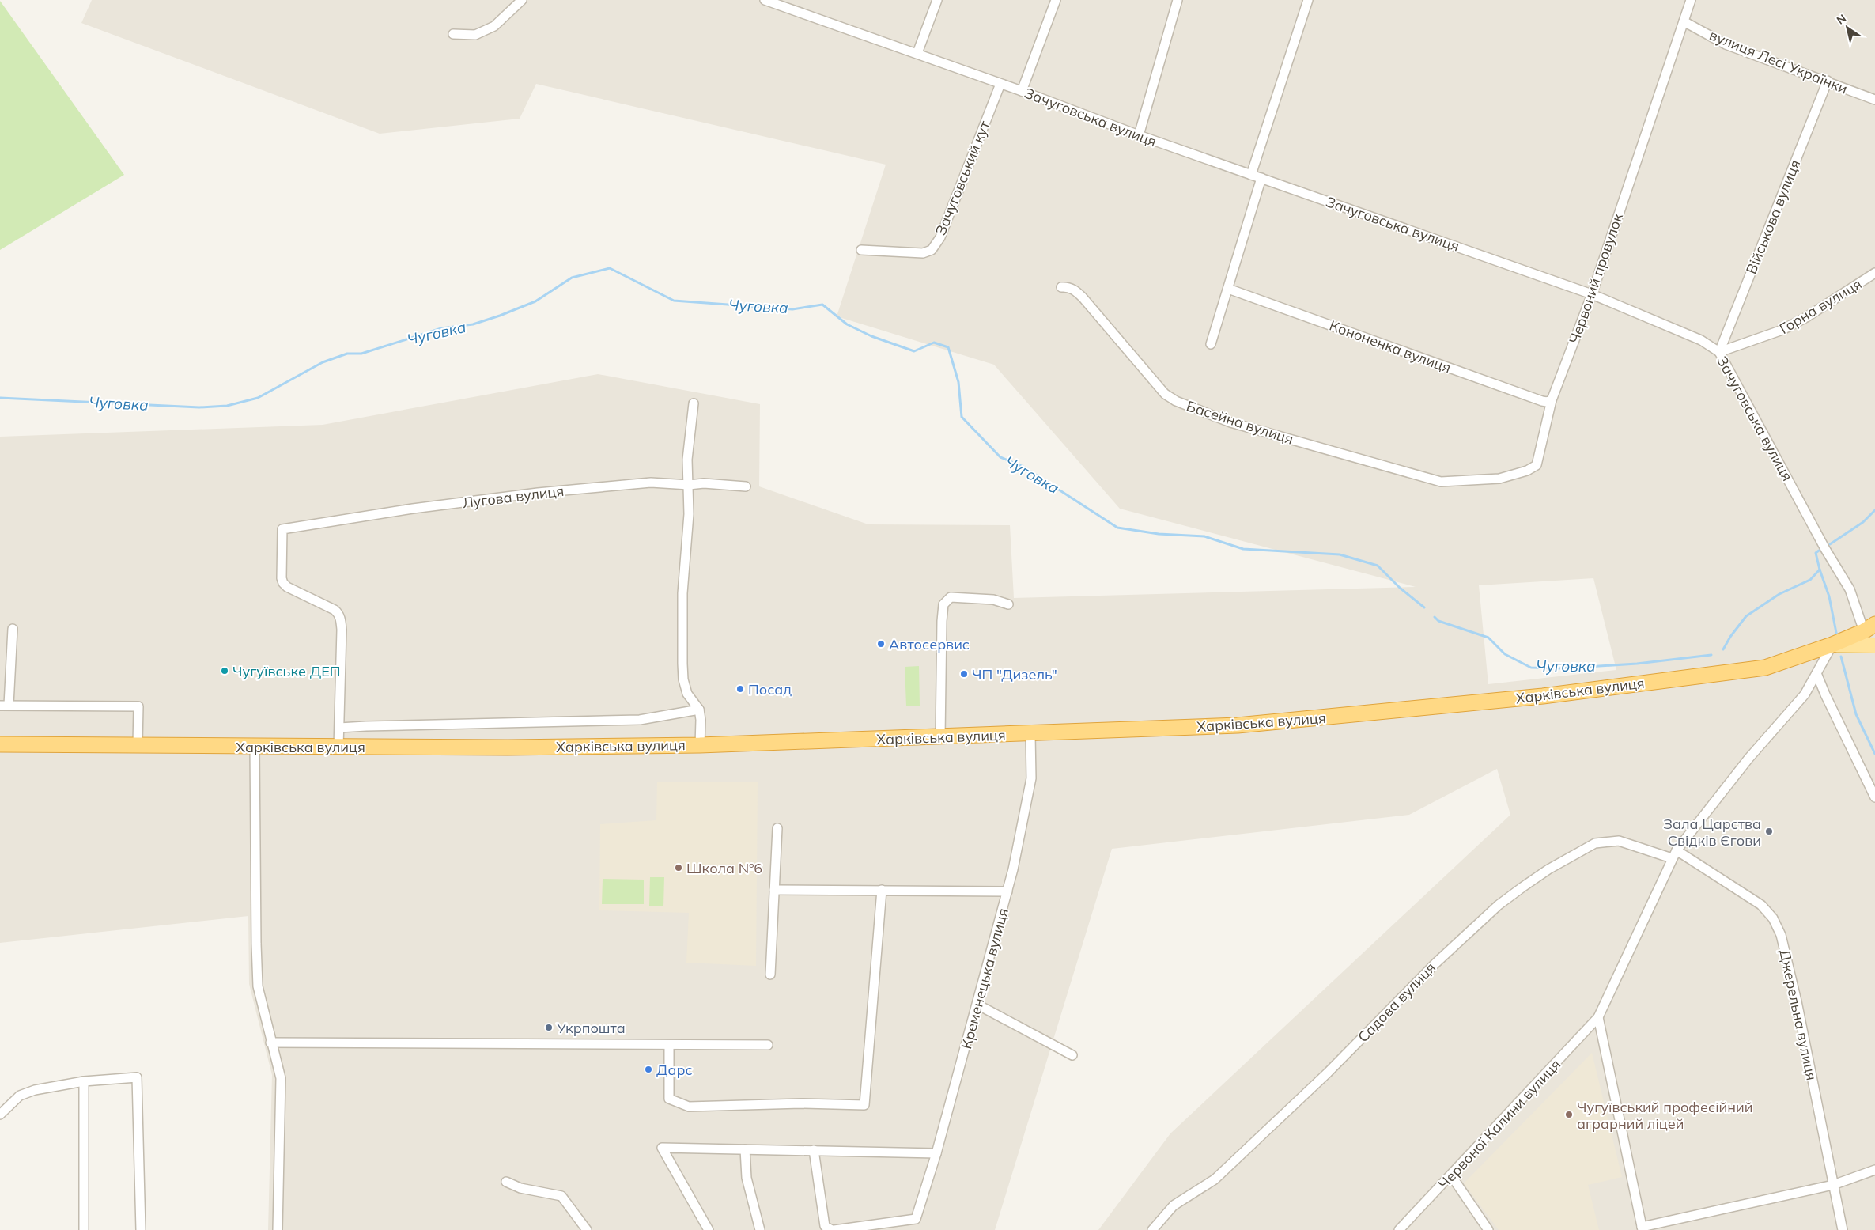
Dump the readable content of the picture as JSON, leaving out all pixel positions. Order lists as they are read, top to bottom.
{
  "streets": {
    "highway": ["Харківська вулиця"],
    "street": [
      "вулиця Лесі Українки",
      "Зачуговська вулиця",
      "Зачуговський кут",
      "Військова вулиця",
      "Червоний провулок",
      "Горна вулиця",
      "Кононенка вулиця",
      "Басейна вулиця",
      "Лугова вулиця",
      "Кременецька вулиця",
      "Садова вулиця",
      "Джерельна вулиця",
      "Червоної Калини вулиця"
    ]
  },
  "crossings": [
    ["вулиця Лесі Українки", "Військова вулиця"],
    ["вулиця Лесі Українки", "Червоний провулок"],
    ["Зачуговська вулиця", "Зачуговський кут"],
    ["Зачуговська вулиця", "Військова вулиця"],
    ["Зачуговська вулиця", "Червоний провулок"],
    ["Зачуговська вулиця", "Горна вулиця"],
    ["Військова вулиця", "Горна вулиця"],
    ["Червоний провулок", "Кононенка вулиця"],
    ["Червоний провулок", "Басейна вулиця"],
    ["Харківська вулиця", "Кременецька вулиця"],
    ["Харківська вулиця", "Червоної Калини вулиця"],
    ["Садова вулиця", "Джерельна вулиця"],
    ["Садова вулиця", "Червоної Калини вулиця"],
    ["Джерельна вулиця", "Червоної Калини вулиця"]
  ],
  "water": ["Чуговка"],
  "places": [
    "Автосервис",
    "Чугуївське ДЕП",
    "ЧП \"Дизель\"",
    "Посад",
    "Зала Царства Свідків Єгови",
    "Школа №6",
    "Укрпошта",
    "Дарс",
    "Чугуївський професійний аграрний ліцей"
  ],
  "north": "top left"
}
